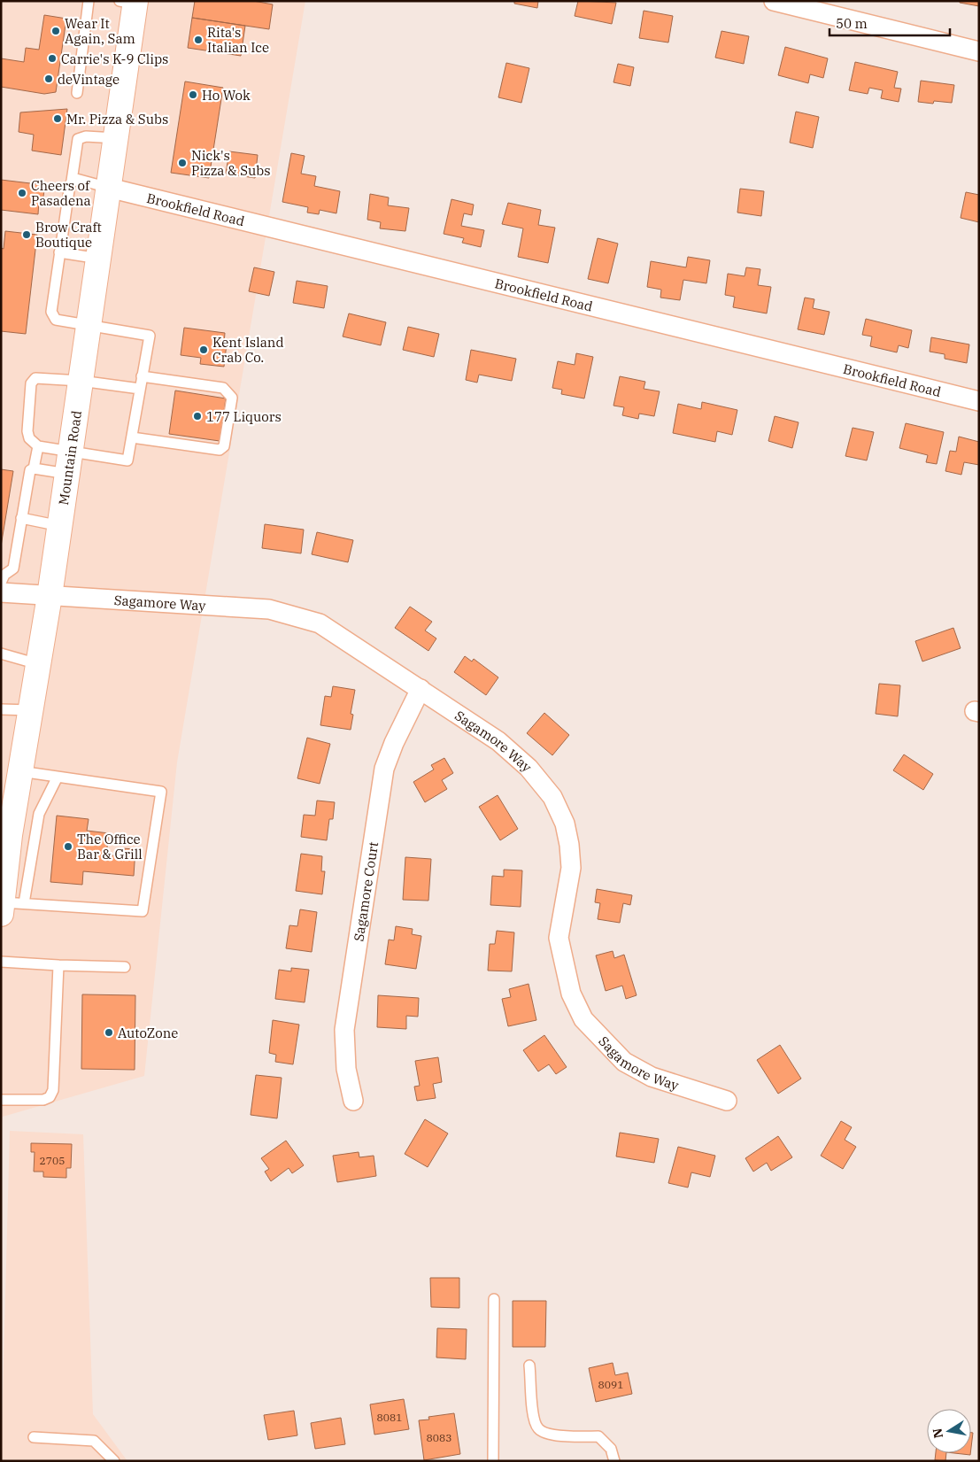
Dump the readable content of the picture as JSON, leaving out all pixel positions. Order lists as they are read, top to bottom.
{
  "streets": {
    "main road": ["Mountain Road"],
    "street": ["Brookfield Road", "Sagamore Way", "Sagamore Court"]
  },
  "crossings": [
    ["Brookfield Road", "Mountain Road"],
    ["Mountain Road", "Sagamore Way"],
    ["Sagamore Way", "Sagamore Court"]
  ],
  "places": [
    "Wear It Again, Sam",
    "Rita's Italian Ice",
    "Carrie's K-9 Clips",
    "deVintage",
    "Ho Wok",
    "Mr. Pizza & Subs",
    "Nick's Pizza & Subs",
    "Cheers of Pasadena",
    "Brow Craft Boutique",
    "Kent Island Crab Co.",
    "177 Liquors",
    "The Office Bar & Grill",
    "AutoZone"
  ],
  "house_numbers": [
    "2705",
    "8091",
    "8081",
    "8083"
  ],
  "scale_bar": "50 m",
  "north": "left"
}
